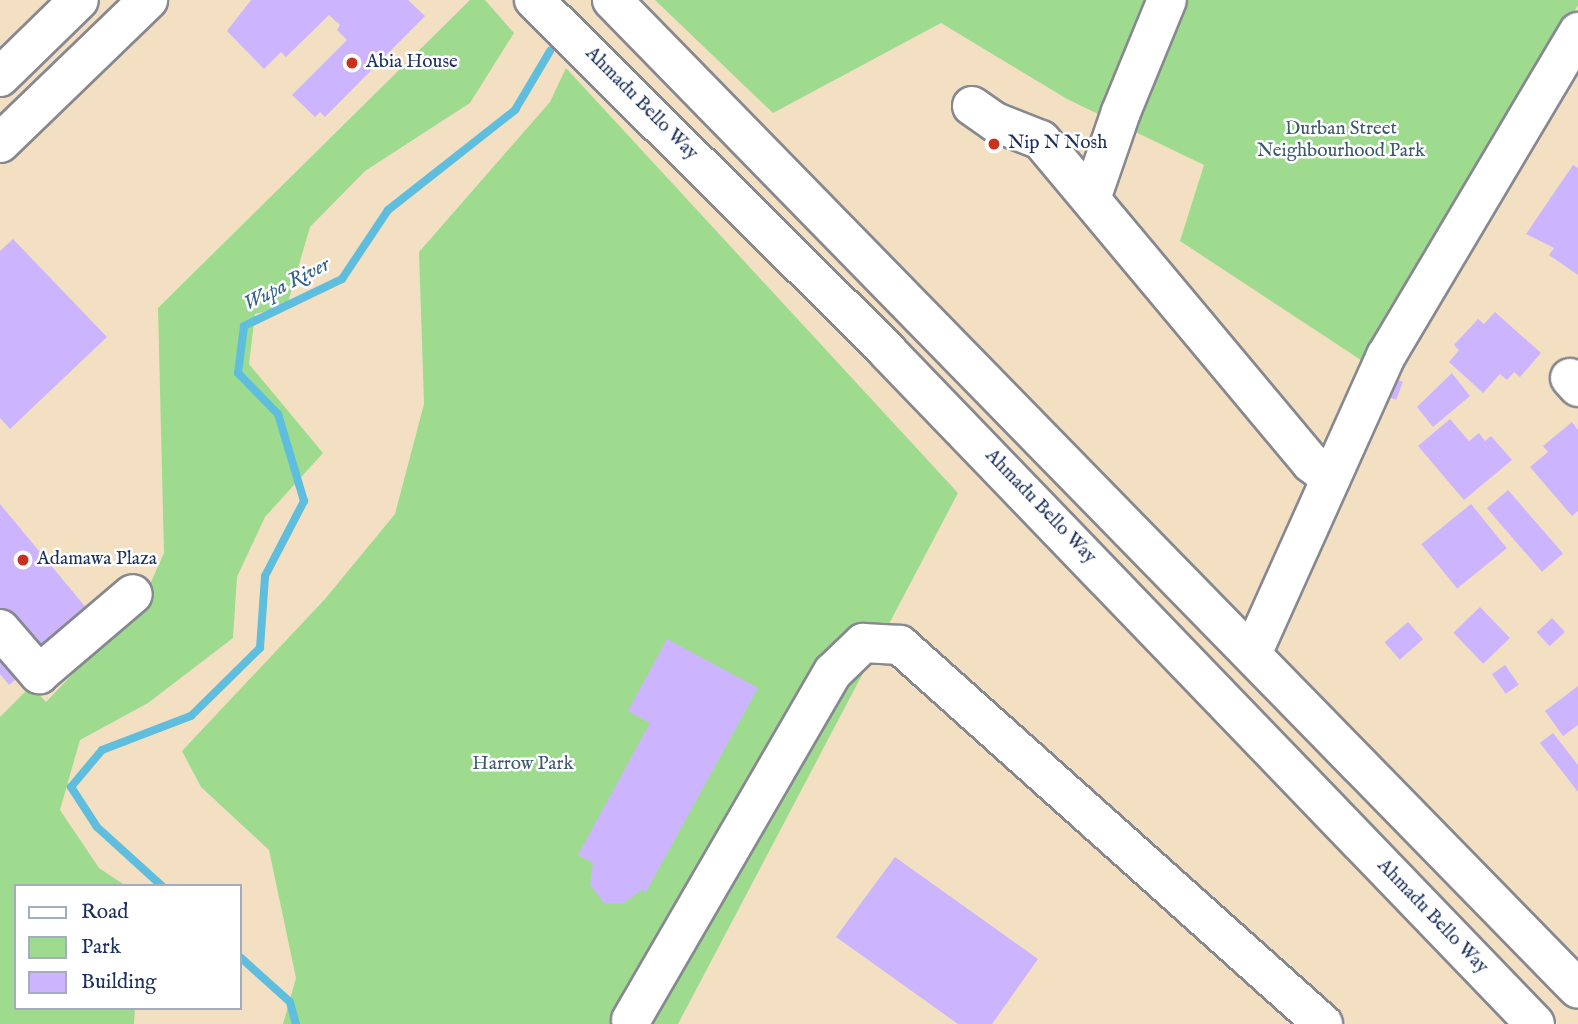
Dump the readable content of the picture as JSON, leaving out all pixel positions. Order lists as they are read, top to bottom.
{
  "streets": {
    "main road": ["Ahmadu Bello Way"]
  },
  "water": ["Wupa River"],
  "parks": ["Durban Street Neighbourhood Park", "Harrow Park"],
  "places": ["Abia House", "Nip N Nosh", "Adamawa Plaza"],
  "legend": ["Road", "Park", "Building"]
}
